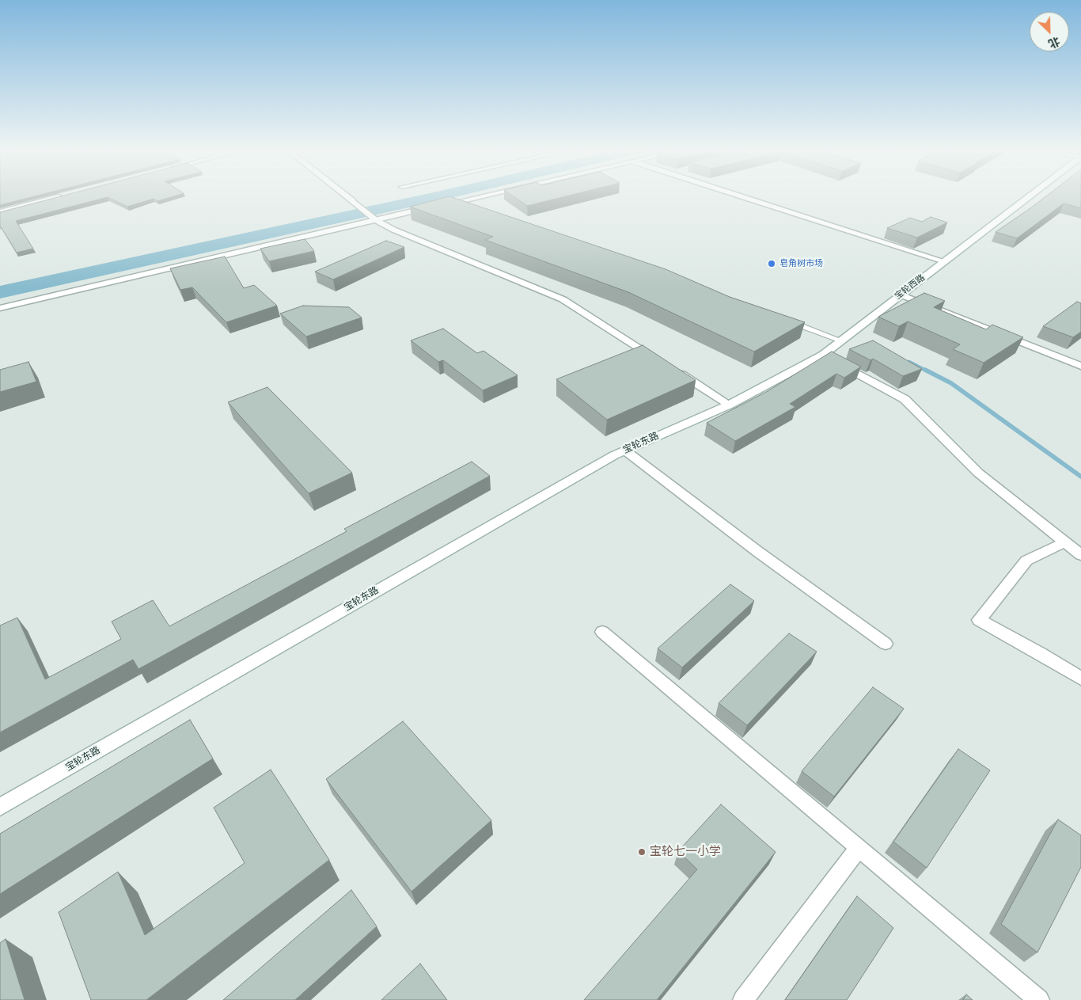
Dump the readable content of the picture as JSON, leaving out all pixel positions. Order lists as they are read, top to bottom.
{
  "streets": {
    "street": ["宝轮西路", "宝轮东路"]
  },
  "crossings": [
    ["宝轮西路", "宝轮东路"]
  ],
  "places": ["皂角树市场", "宝轮七一小学"],
  "north": "bottom right"
}
